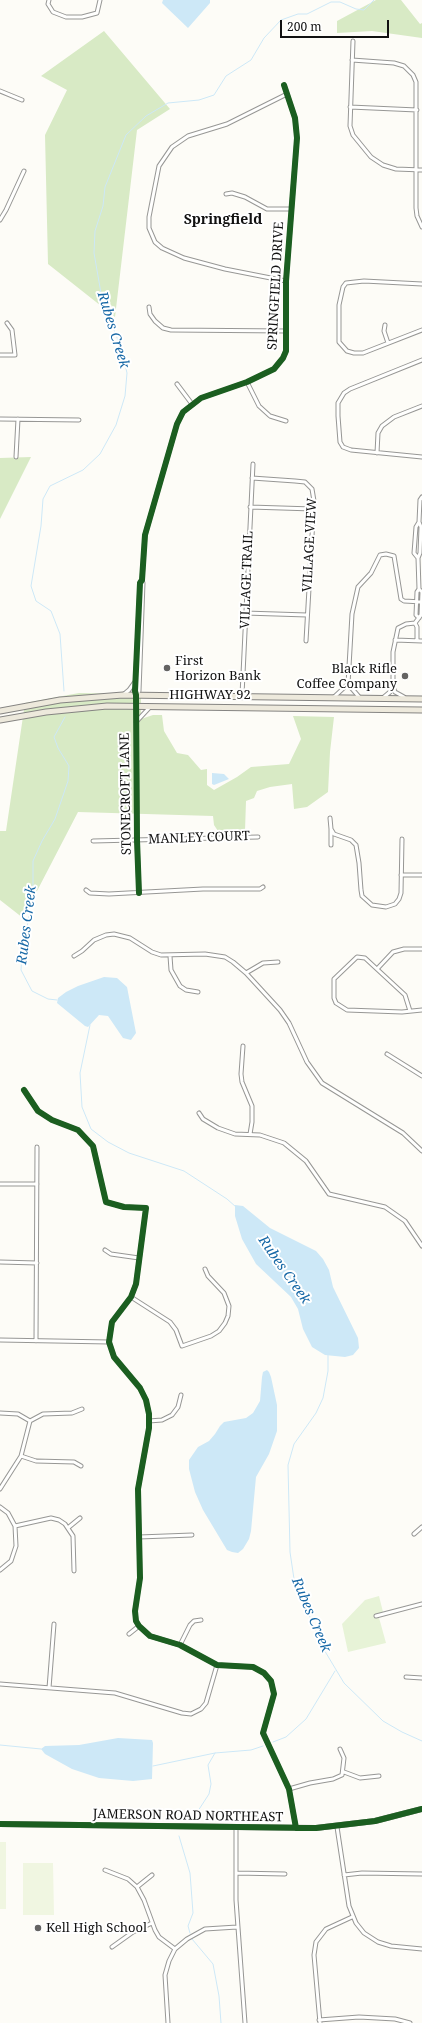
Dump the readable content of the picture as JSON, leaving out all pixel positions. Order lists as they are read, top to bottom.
{
  "streets": {
    "main road": ["HIGHWAY 92"],
    "street": [
      "SPRINGFIELD DRIVE",
      "VILLAGE VIEW",
      "VILLAGE TRAIL",
      "STONECROFT LANE",
      "MANLEY COURT",
      "JAMERSON ROAD NORTHEAST"
    ]
  },
  "crossings": [
    ["SPRINGFIELD DRIVE", "HIGHWAY 92"],
    ["SPRINGFIELD DRIVE", "STONECROFT LANE"],
    ["VILLAGE VIEW", "VILLAGE TRAIL"],
    ["VILLAGE TRAIL", "HIGHWAY 92"],
    ["HIGHWAY 92", "STONECROFT LANE"],
    ["STONECROFT LANE", "MANLEY COURT"]
  ],
  "districts": ["Springfield"],
  "water": ["Rubes Creek"],
  "places": ["First Horizon Bank", "Black Rifle Coffee Company", "Kell High School"],
  "scale_bar": "200 m"
}
